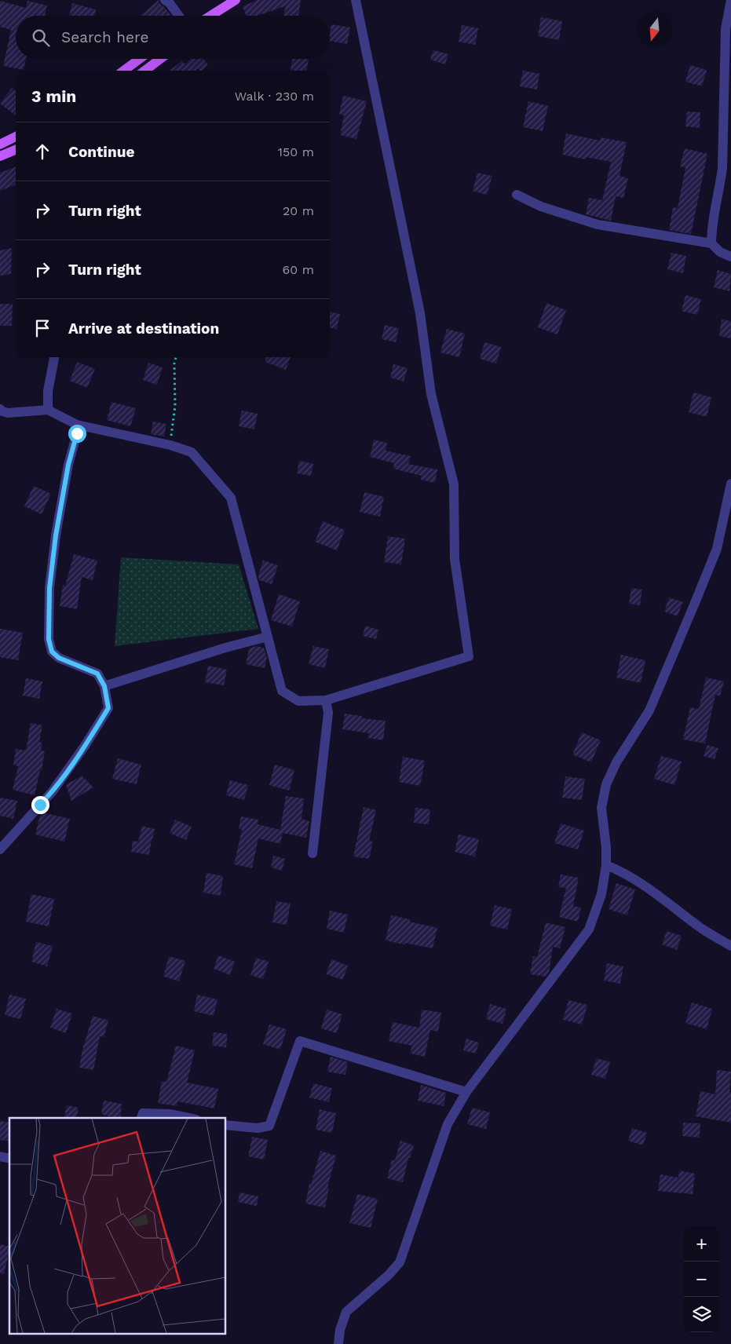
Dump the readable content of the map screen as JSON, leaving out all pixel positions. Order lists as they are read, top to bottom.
{
  "north": "bottom",
  "page": {
    "search": "Search here",
    "heading": ["3 min", "Walk · 230 m"],
    "list": [
      ["Continue", "150 m"],
      ["Turn right", "20 m"],
      ["Turn right", "60 m"],
      "Arrive at destination"
    ],
    "map_buttons": ["+", "−"]
  }
}
